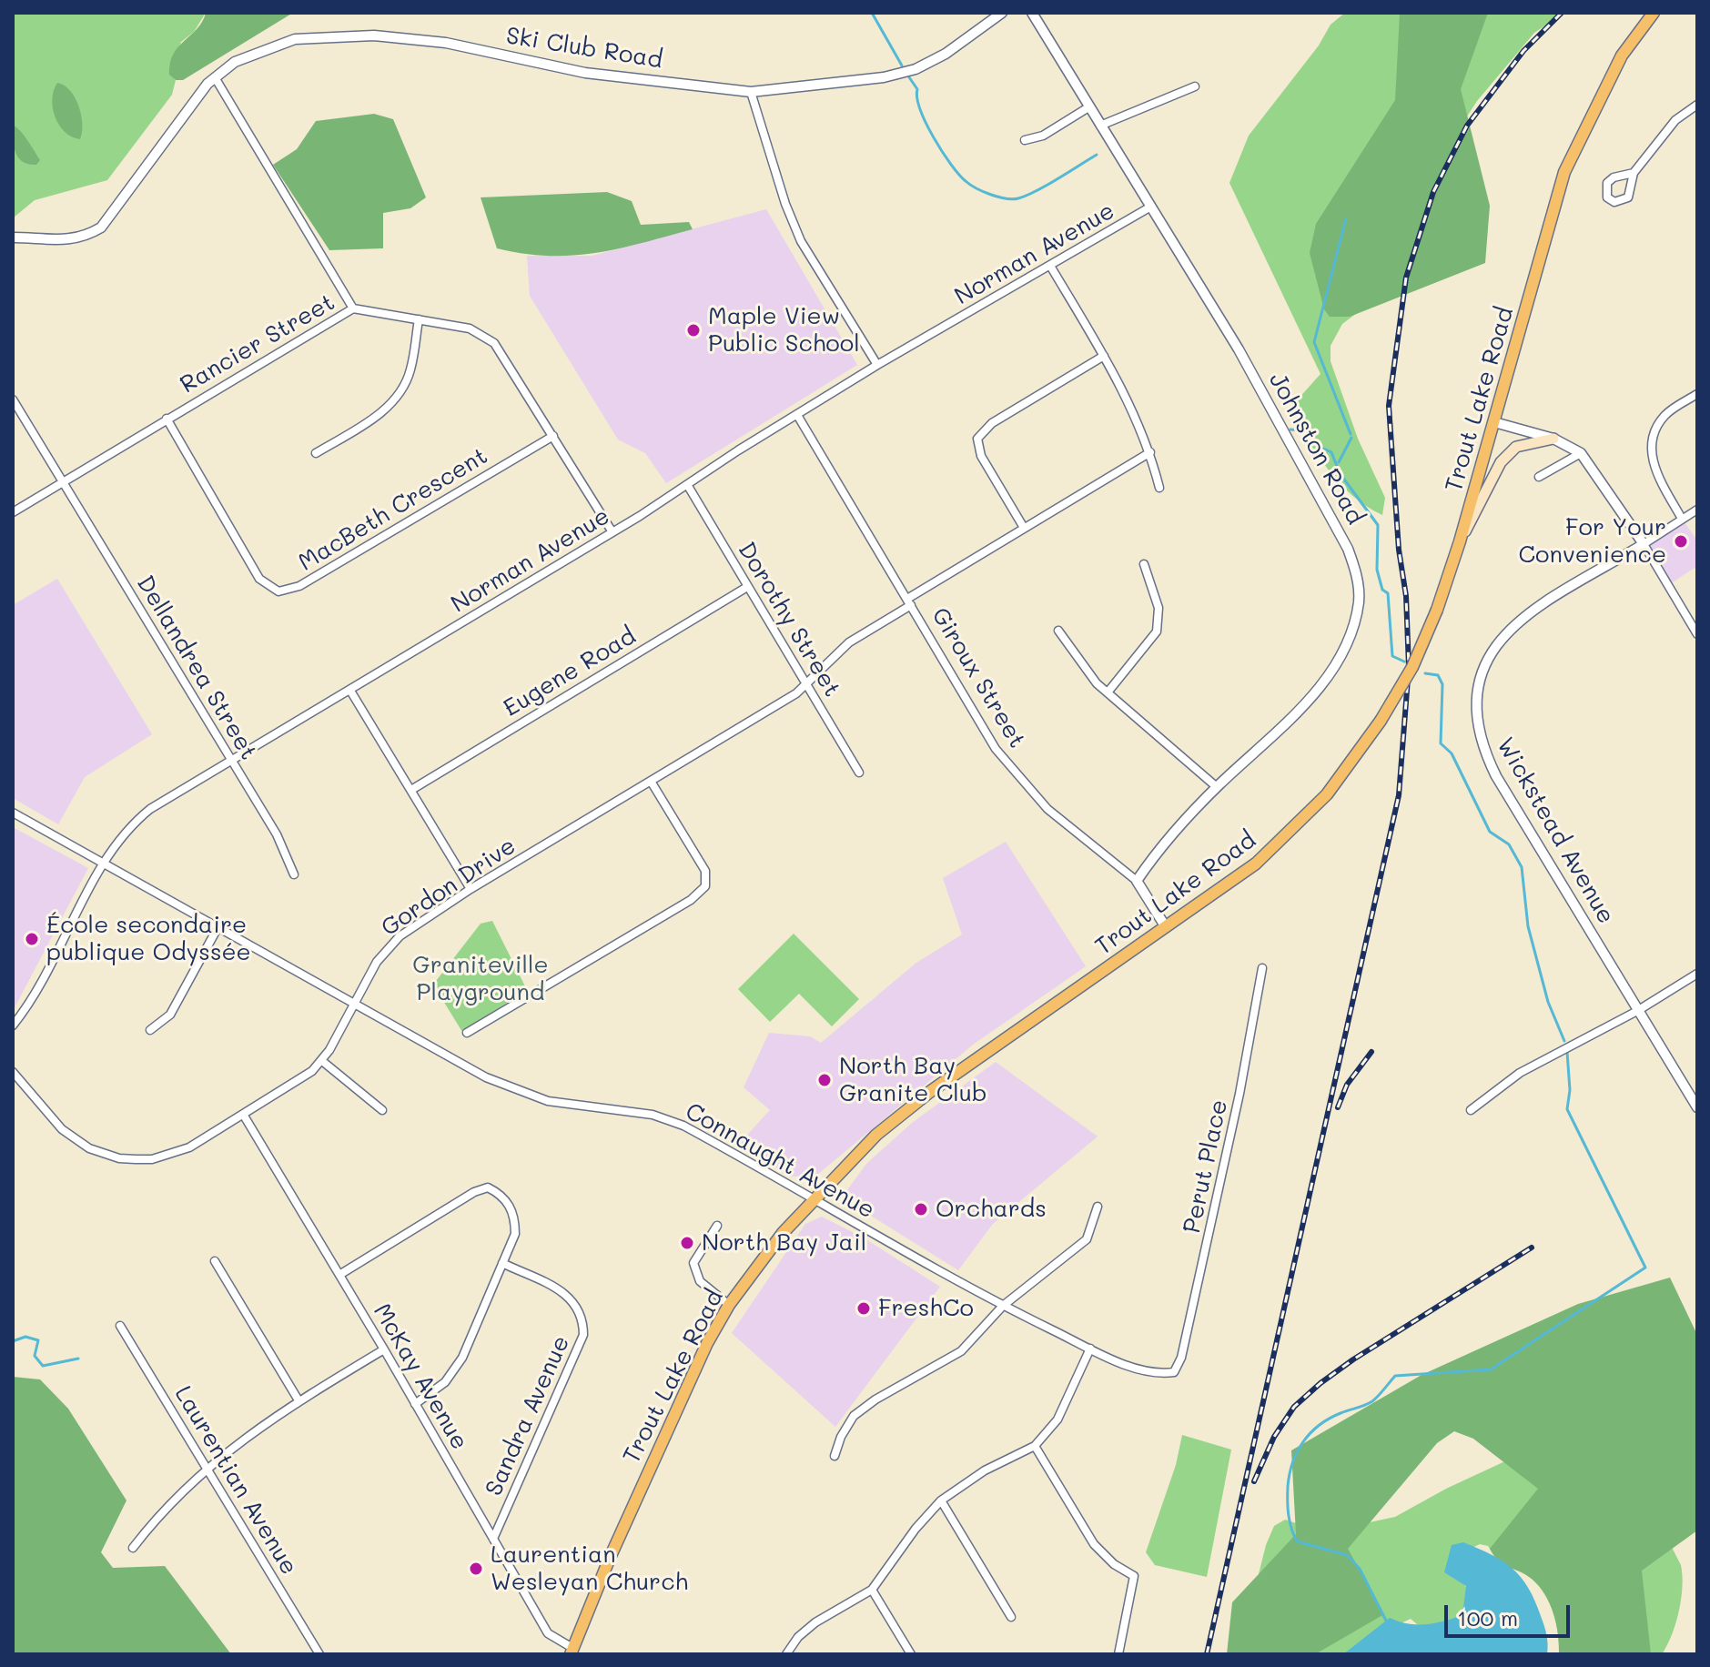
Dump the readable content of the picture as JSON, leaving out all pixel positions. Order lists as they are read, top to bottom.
{
  "streets": {
    "main road": ["Trout Lake Road"],
    "street": [
      "Ski Club Road",
      "Norman Avenue",
      "Rancier Street",
      "Johnston Road",
      "MacBeth Crescent",
      "Dorothy Street",
      "Dellandrea Street",
      "Eugene Road",
      "Giroux Street",
      "Wickstead Avenue",
      "Gordon Drive",
      "Connaught Avenue",
      "Perut Place",
      "McKay Avenue",
      "Sandra Avenue",
      "Laurentian Avenue"
    ]
  },
  "crossings": [
    ["Norman Avenue", "Rancier Street"],
    ["Norman Avenue", "Johnston Road"],
    ["Norman Avenue", "Dorothy Street"],
    ["Norman Avenue", "Dellandrea Street"],
    ["Norman Avenue", "Giroux Street"],
    ["Norman Avenue", "Connaught Avenue"],
    ["Rancier Street", "MacBeth Crescent"],
    ["Rancier Street", "Dellandrea Street"],
    ["Trout Lake Road", "Giroux Street"],
    ["Trout Lake Road", "Connaught Avenue"],
    ["Trout Lake Road", "McKay Avenue"],
    ["Johnston Road", "Giroux Street"],
    ["Dorothy Street", "Eugene Road"],
    ["Dorothy Street", "Gordon Drive"],
    ["Giroux Street", "Gordon Drive"],
    ["Gordon Drive", "Connaught Avenue"],
    ["Gordon Drive", "McKay Avenue"],
    ["Connaught Avenue", "Perut Place"],
    ["McKay Avenue", "Sandra Avenue"]
  ],
  "parks": ["Graniteville Playground"],
  "places": [
    "Maple View Public School",
    "For Your Convenience",
    "École secondaire publique Odyssée",
    "North Bay Granite Club",
    "Orchards",
    "North Bay Jail",
    "FreshCo",
    "Laurentian Wesleyan Church"
  ],
  "scale_bar": "100 m"
}
